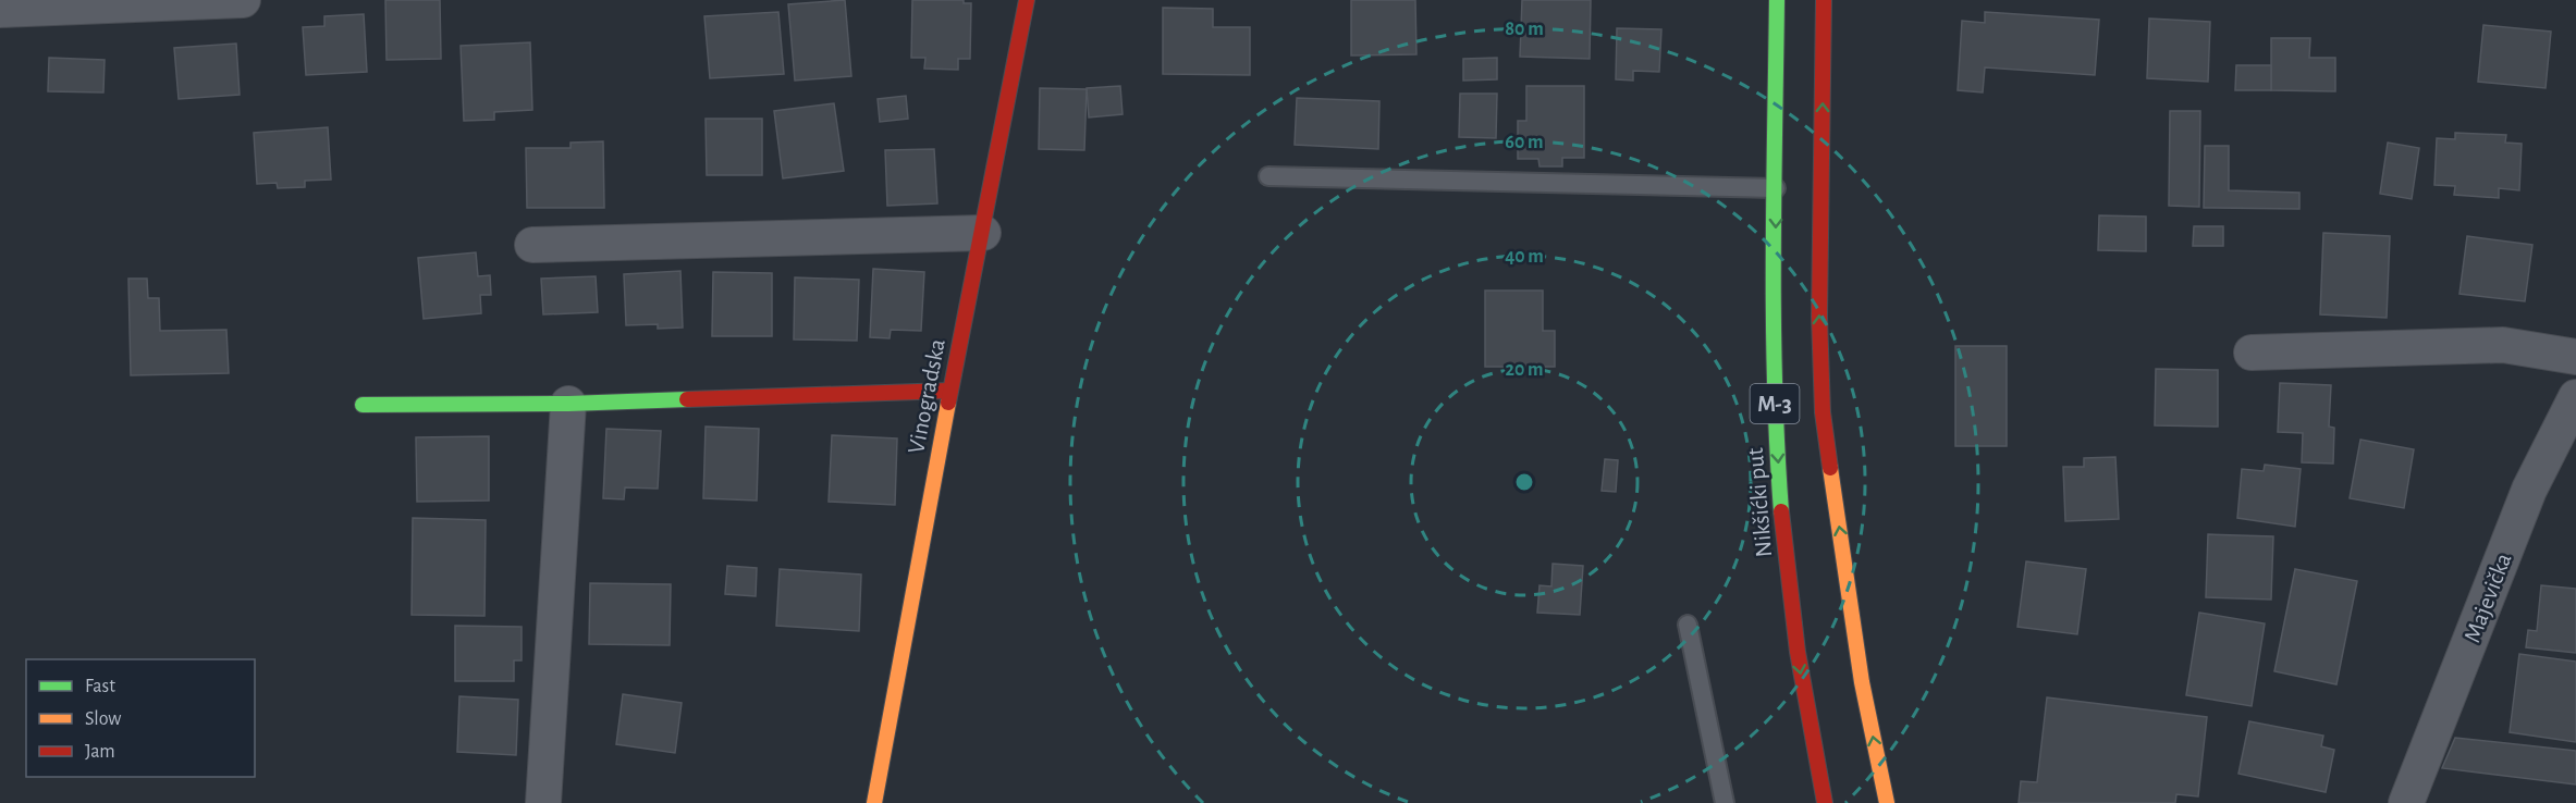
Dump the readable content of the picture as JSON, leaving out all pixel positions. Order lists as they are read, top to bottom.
{
  "streets": {
    "main road": ["Vinogradska", "M-3", "Nikšićki put"],
    "street": ["Majevička"]
  },
  "legend": ["Fast", "Slow", "Jam"],
  "rings": [
    "80 m",
    "60 m",
    "40 m",
    "20 m"
  ]
}
